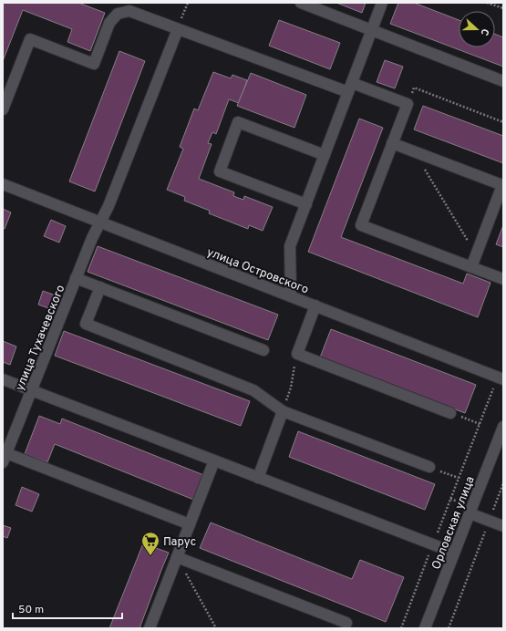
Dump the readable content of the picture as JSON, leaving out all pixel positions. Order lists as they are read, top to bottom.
{
  "streets": {
    "street": ["улица Островского", "улица Тухачевского", "Орловская улица"]
  },
  "crossings": [
    ["улица Островского", "улица Тухачевского"]
  ],
  "places": {
    "supermarket": ["Парус"]
  },
  "scale_bar": "50 m",
  "north": "right"
}
